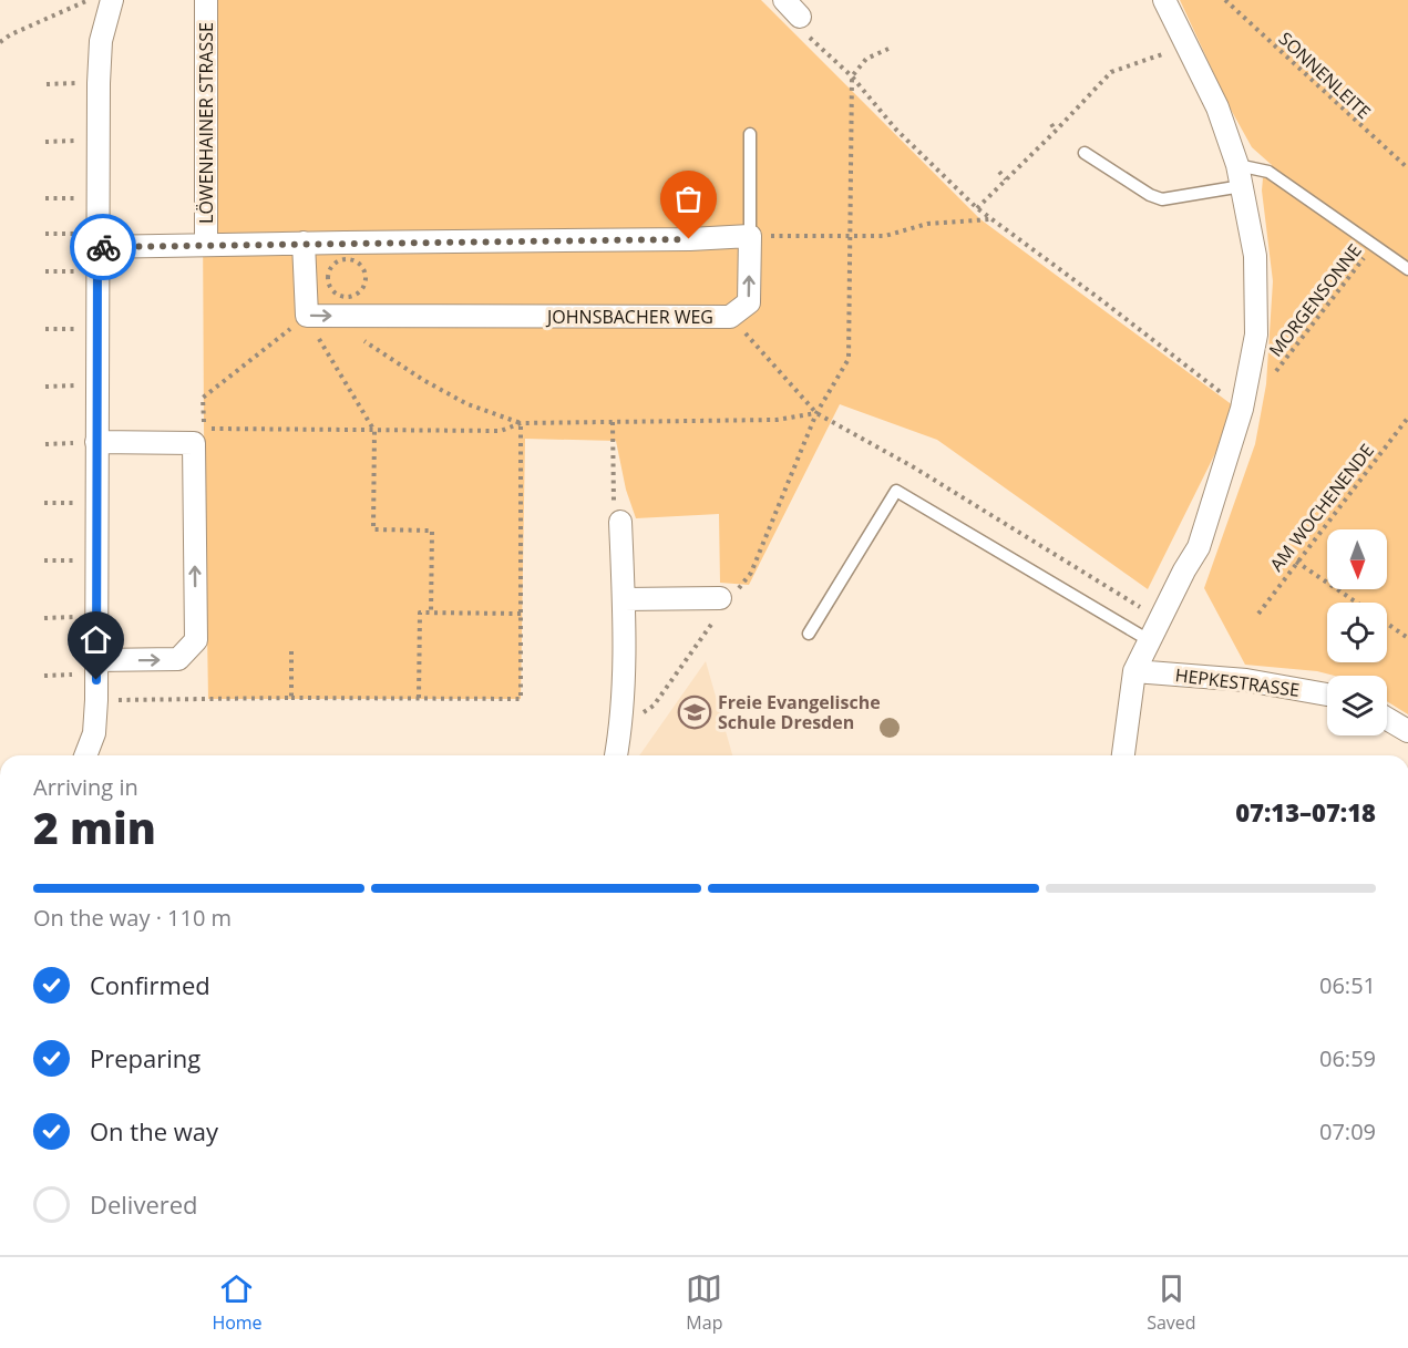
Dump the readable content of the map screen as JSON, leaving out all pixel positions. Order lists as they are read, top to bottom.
{
  "streets": {
    "street": ["LÖWENHAINER STRASSE", "JOHNSBACHER WEG", "HEPKESTRASSE"],
    "path": ["SONNENLEITE", "MORGENSONNE", "AM WOCHENENDE"]
  },
  "places": {
    "school or university": ["Freie Evangelische Schule Dresden"]
  },
  "north": "bottom",
  "page": {
    "heading": ["2 min", "Arriving in", "07:13–07:18"],
    "bar": "On the way · 110 m",
    "list": [
      ["Confirmed", "06:51"],
      ["Preparing", "06:59"],
      ["On the way", "07:09"],
      "Delivered"
    ],
    "tabs": ["Home", "Map", "Saved"]
  }
}
